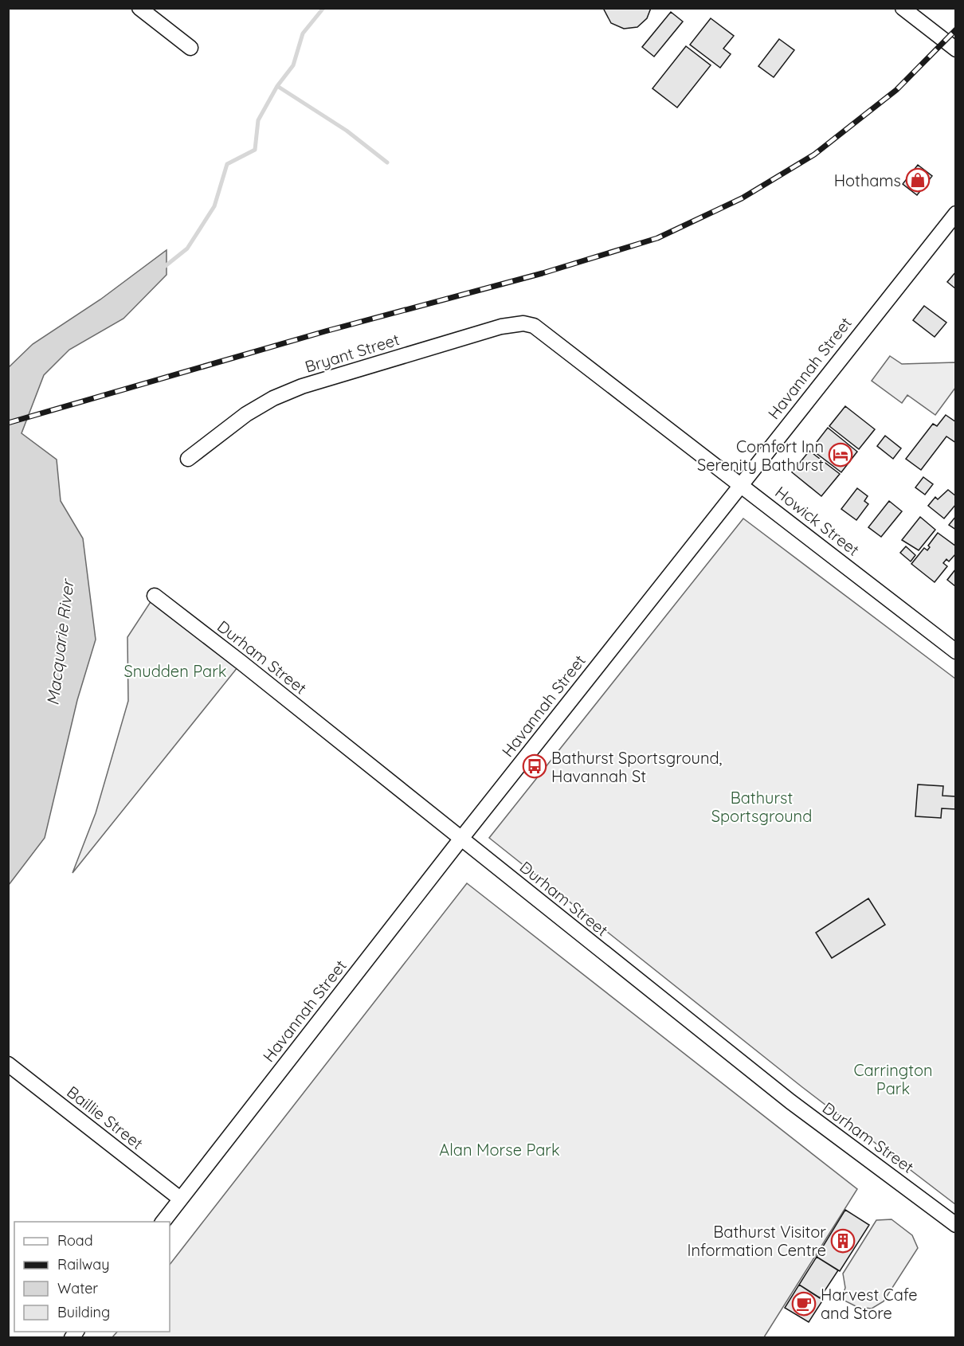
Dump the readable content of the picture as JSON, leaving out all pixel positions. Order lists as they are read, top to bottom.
{
  "streets": {
    "street": [
      "Bryant Street",
      "Havannah Street",
      "Howick Street",
      "Durham Street",
      "Baillie Street"
    ]
  },
  "crossings": [
    ["Bryant Street", "Howick Street"],
    ["Havannah Street", "Howick Street"],
    ["Havannah Street", "Durham Street"],
    ["Havannah Street", "Baillie Street"]
  ],
  "water": ["Macquarie River"],
  "parks": [
    "Snudden Park",
    "Bathurst Sportsground",
    "Carrington Park",
    "Alan Morse Park"
  ],
  "places": {
    "shop": ["Hothams"],
    "hotel": ["Comfort Inn Serenity Bathurst"],
    "bus stop": ["Bathurst Sportsground, Havannah St"],
    "building": ["Bathurst Visitor Information Centre"],
    "cafe": ["Harvest Cafe and Store"]
  },
  "legend": [
    "Road",
    "Railway",
    "Water",
    "Building"
  ]
}
